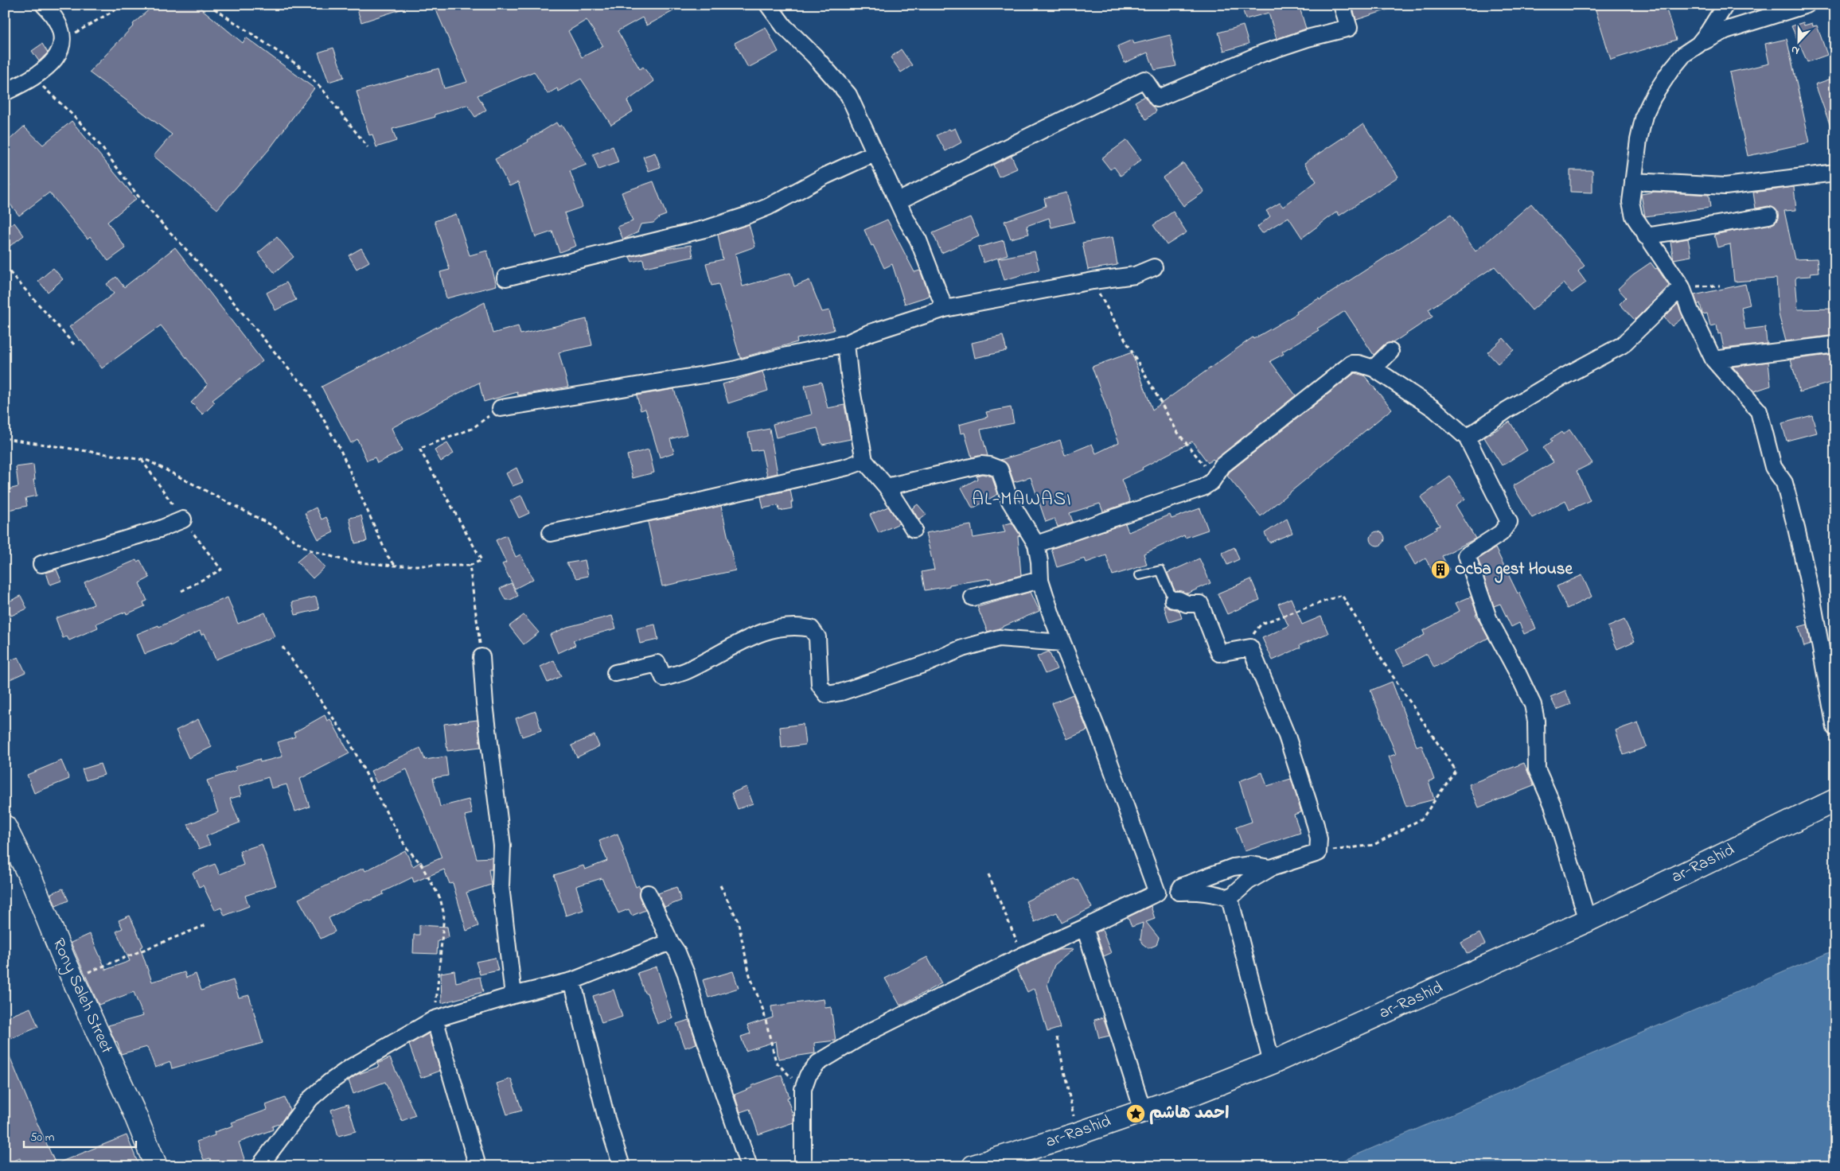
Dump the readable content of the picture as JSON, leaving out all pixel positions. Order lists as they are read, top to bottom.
{
  "streets": {
    "main road": ["ar-Rashid", "Rony Saleh Street"]
  },
  "districts": ["AL-MAWASI"],
  "places": {
    "building": ["Ocba gest House"],
    "place": ["احمد هاشم"]
  },
  "scale_bar": "50 m",
  "north": "bottom"
}
